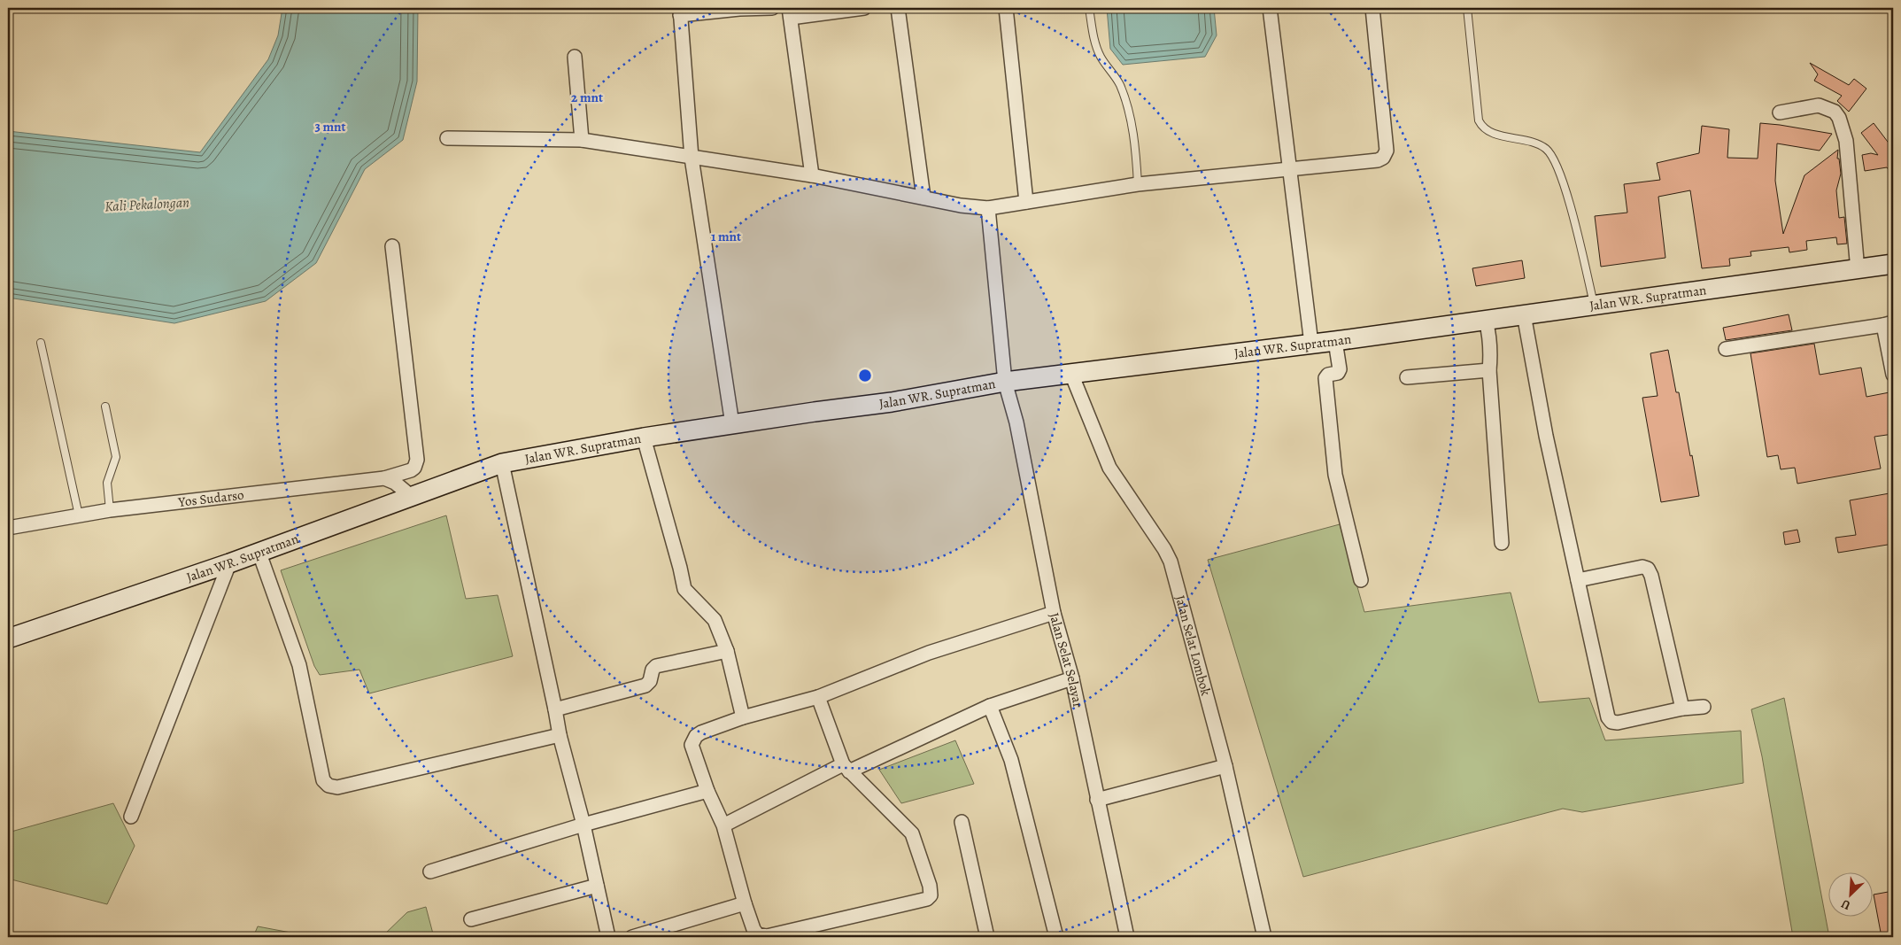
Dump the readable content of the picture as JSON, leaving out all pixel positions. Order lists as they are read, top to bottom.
{
  "streets": {
    "street": [
      "Jalan WR. Supratman",
      "Yos Sudarso",
      "Jalan Selat Lombok",
      "Jalan Selat Selayar"
    ]
  },
  "crossings": [
    ["Jalan WR. Supratman", "Jalan Selat Lombok"],
    ["Jalan WR. Supratman", "Jalan Selat Selayar"]
  ],
  "water": ["Kali Pekalongan"],
  "north": "bottom left",
  "rings": ["2 mnt", "3 mnt", "1 mnt"]
}
